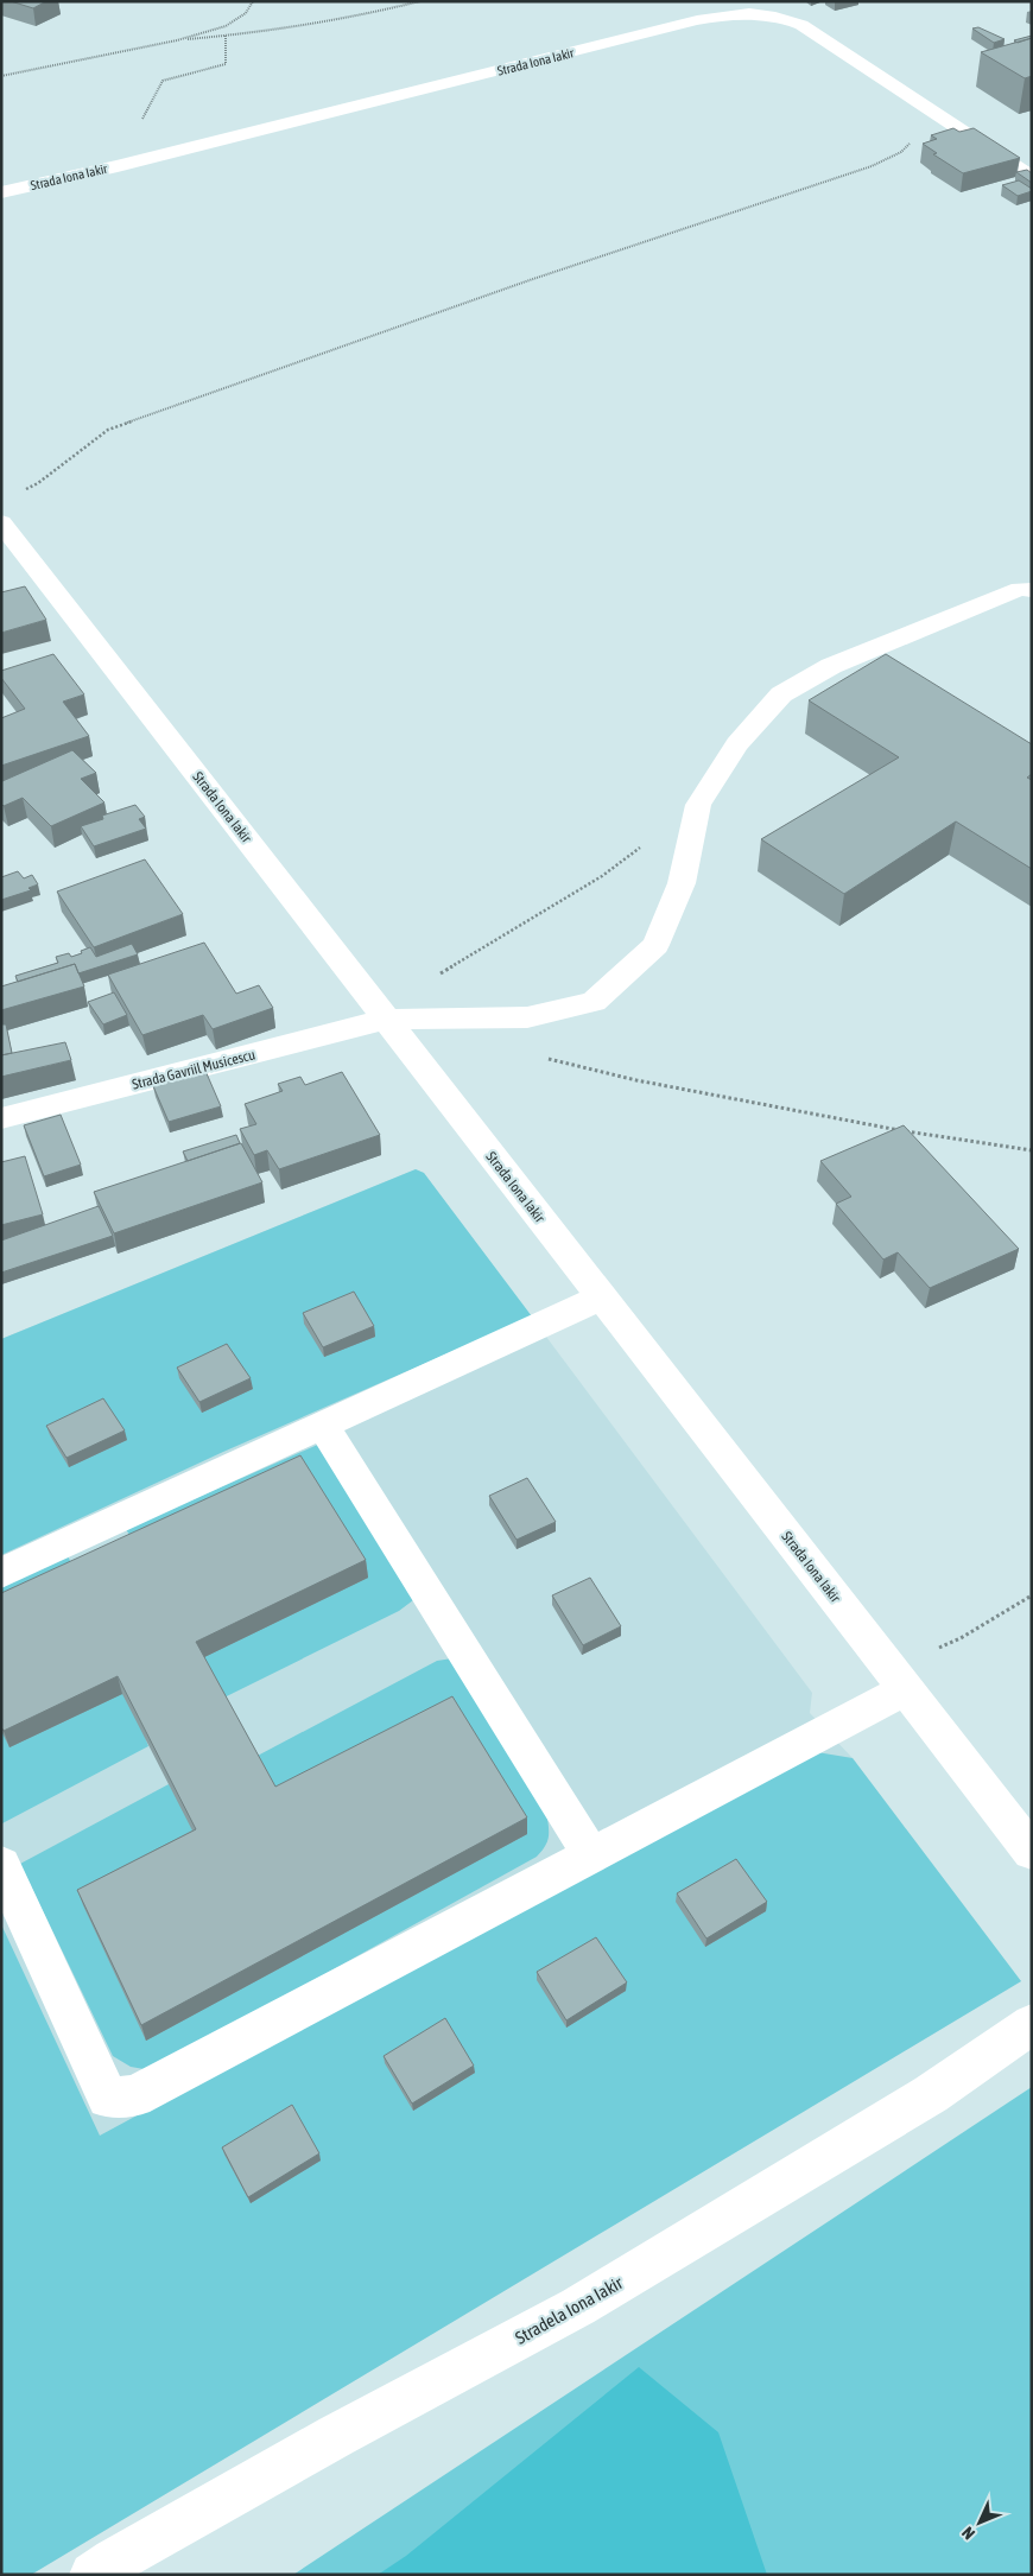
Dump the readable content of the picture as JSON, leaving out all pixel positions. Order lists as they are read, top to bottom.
{
  "streets": {
    "street": ["Strada Iona Iakir", "Strada Gavriil Musicescu", "Stradela Iona Iakir"]
  },
  "crossings": [
    ["Strada Iona Iakir", "Strada Gavriil Musicescu"]
  ],
  "north": "bottom left"
}
